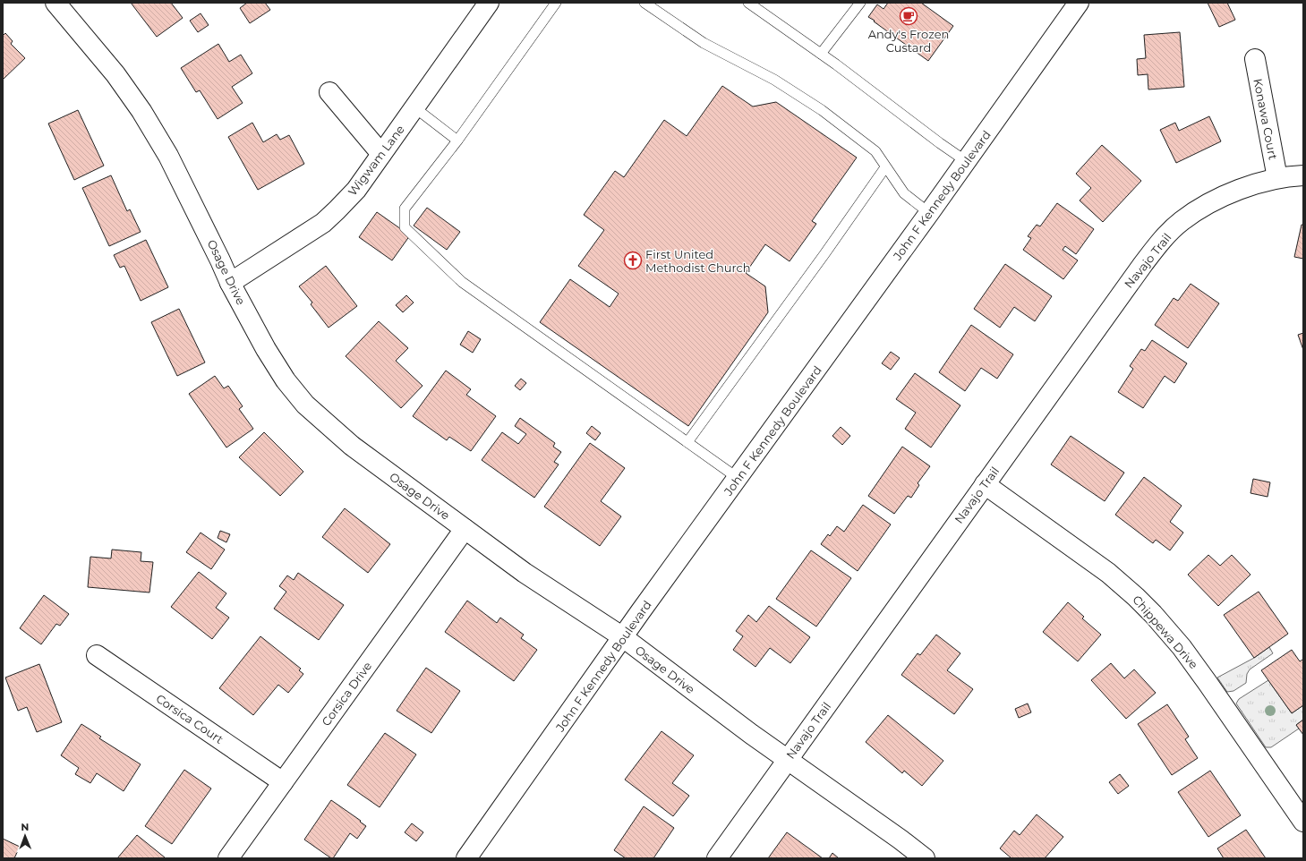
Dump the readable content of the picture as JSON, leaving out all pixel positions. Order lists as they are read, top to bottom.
{
  "streets": {
    "street": [
      "Konawa Court",
      "Wigwam Lane",
      "John F Kennedy Boulevard",
      "Navajo Trail",
      "Osage Drive",
      "Chippewa Drive",
      "Corsica Drive",
      "Corsica Court"
    ]
  },
  "crossings": [
    ["Konawa Court", "Navajo Trail"],
    ["Wigwam Lane", "Osage Drive"],
    ["John F Kennedy Boulevard", "Osage Drive"],
    ["Navajo Trail", "Osage Drive"],
    ["Navajo Trail", "Chippewa Drive"],
    ["Osage Drive", "Corsica Drive"],
    ["Corsica Drive", "Corsica Court"]
  ],
  "places": {
    "cafe": ["Andy's Frozen Custard"],
    "church": ["First United Methodist Church"]
  },
  "north": "top"
}
